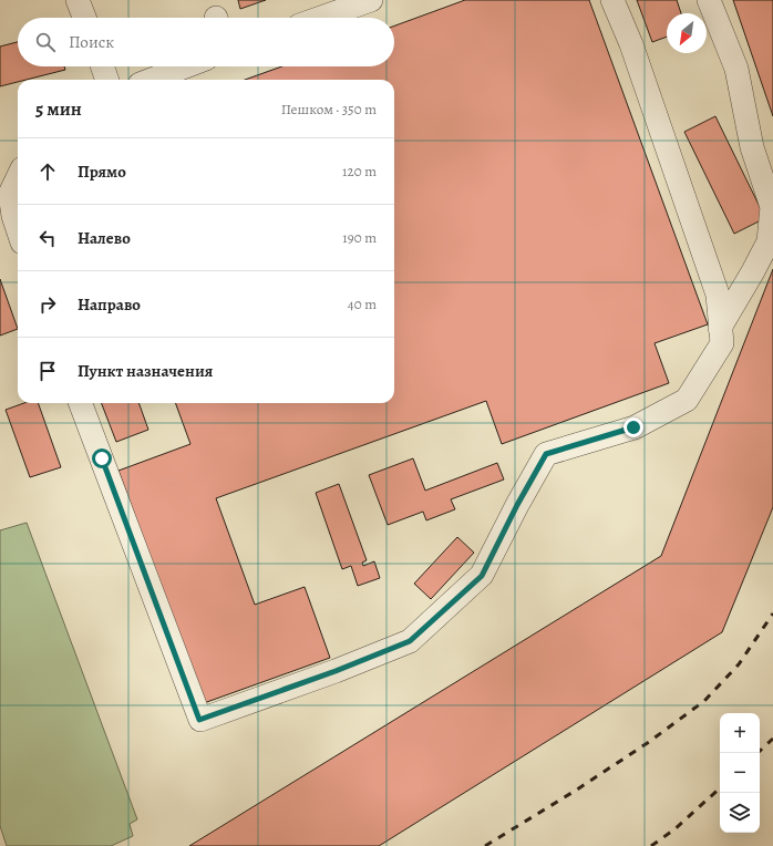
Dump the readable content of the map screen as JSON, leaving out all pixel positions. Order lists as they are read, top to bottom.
{
  "north": "bottom left",
  "page": {
    "search": "Поиск",
    "heading": ["5 мин", "Пешком · 350 m"],
    "list": [
      ["Прямо", "120 m"],
      ["Налево", "190 m"],
      ["Направо", "40 m"],
      "Пункт назначения"
    ],
    "map_buttons": ["+", "−"]
  }
}
